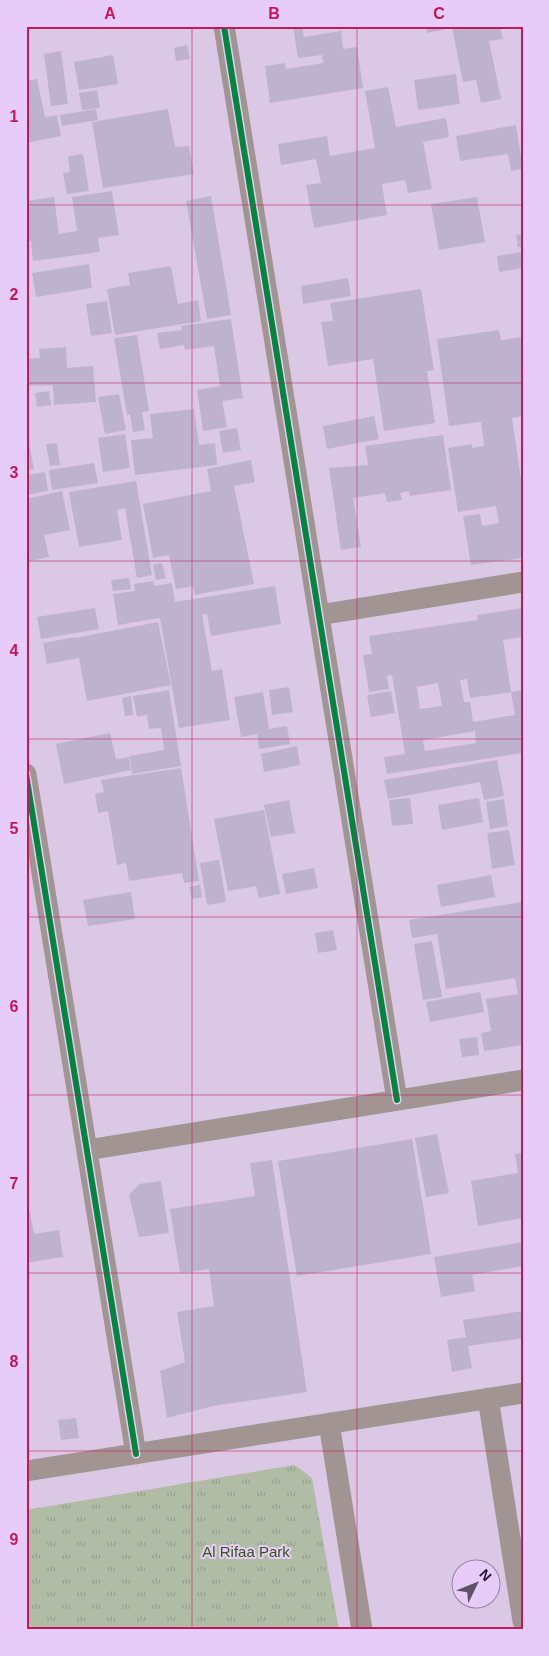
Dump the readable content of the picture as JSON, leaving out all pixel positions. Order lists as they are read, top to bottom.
{
  "parks": ["Al Rifaa Park"],
  "north": "top right",
  "grid": {
    "columns": ["A", "B", "C"],
    "rows": [
      "1",
      "2",
      "3",
      "4",
      "5",
      "6",
      "7",
      "8",
      "9"
    ]
  }
}
